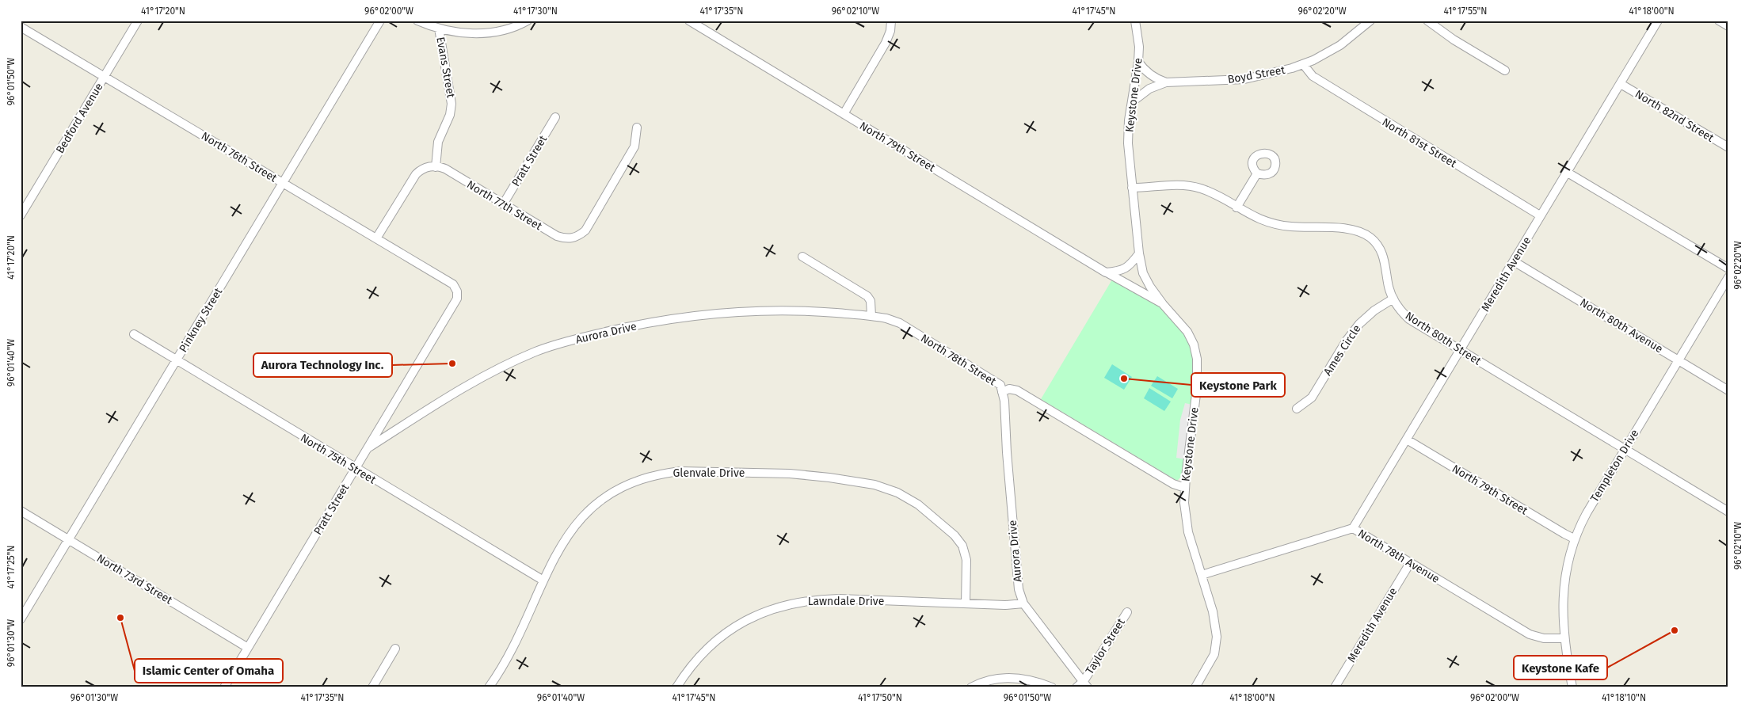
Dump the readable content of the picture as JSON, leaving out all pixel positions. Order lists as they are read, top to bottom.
{
  "streets": {
    "street": [
      "Evans Street",
      "Boyd Street",
      "Keystone Drive",
      "North 82nd Street",
      "Bedford Avenue",
      "North 81st Street",
      "North 79th Street",
      "North 76th Street",
      "Pratt Street",
      "North 77th Street",
      "Meredith Avenue",
      "Pinkney Street",
      "North 80th Avenue",
      "Aurora Drive",
      "North 80th Street",
      "Ames Circle",
      "North 78th Street",
      "North 75th Street",
      "Templeton Drive",
      "Glenvale Drive",
      "North 78th Avenue",
      "North 73rd Street",
      "Lawndale Drive",
      "Taylor Street"
    ]
  },
  "crossings": [
    ["Evans Street", "North 77th Street"],
    ["Boyd Street", "Keystone Drive"],
    ["Boyd Street", "North 81st Street"],
    ["Keystone Drive", "North 79th Street"],
    ["Keystone Drive", "North 80th Street"],
    ["Keystone Drive", "North 78th Street"],
    ["Keystone Drive", "North 78th Avenue"],
    ["North 82nd Street", "Meredith Avenue"],
    ["Bedford Avenue", "North 76th Street"],
    ["North 81st Street", "Meredith Avenue"],
    ["North 79th Street", "Meredith Avenue"],
    ["North 79th Street", "Templeton Drive"],
    ["North 76th Street", "Pratt Street"],
    ["North 76th Street", "Pinkney Street"],
    ["Pratt Street", "North 77th Street"],
    ["Pratt Street", "Aurora Drive"],
    ["Pratt Street", "North 75th Street"],
    ["Pratt Street", "North 73rd Street"],
    ["Meredith Avenue", "North 80th Avenue"],
    ["Meredith Avenue", "North 80th Street"],
    ["Meredith Avenue", "North 78th Avenue"],
    ["Pinkney Street", "North 75th Street"],
    ["Pinkney Street", "North 73rd Street"],
    ["North 80th Avenue", "Templeton Drive"],
    ["Aurora Drive", "North 78th Street"],
    ["Aurora Drive", "Lawndale Drive"],
    ["Aurora Drive", "Taylor Street"],
    ["North 80th Street", "Ames Circle"],
    ["North 80th Street", "Templeton Drive"],
    ["North 75th Street", "Glenvale Drive"],
    ["Templeton Drive", "North 78th Avenue"],
    ["Glenvale Drive", "Lawndale Drive"]
  ],
  "places": [
    "Aurora Technology Inc.",
    "Keystone Park",
    "Islamic Center of Omaha",
    "Keystone Kafe"
  ],
  "coordinates": [
    "41°17'20\"N",
    "96°02'00\"W",
    "41°17'30\"N",
    "41°17'35\"N",
    "96°02'10\"W",
    "41°17'45\"N",
    "96°02'20\"W",
    "41°17'55\"N",
    "41°18'00\"N",
    "96°01'50\"W",
    "96°01'40\"W",
    "41°17'25\"N",
    "96°01'30\"W",
    "41°17'50\"N",
    "41°18'10\"N"
  ]
}
